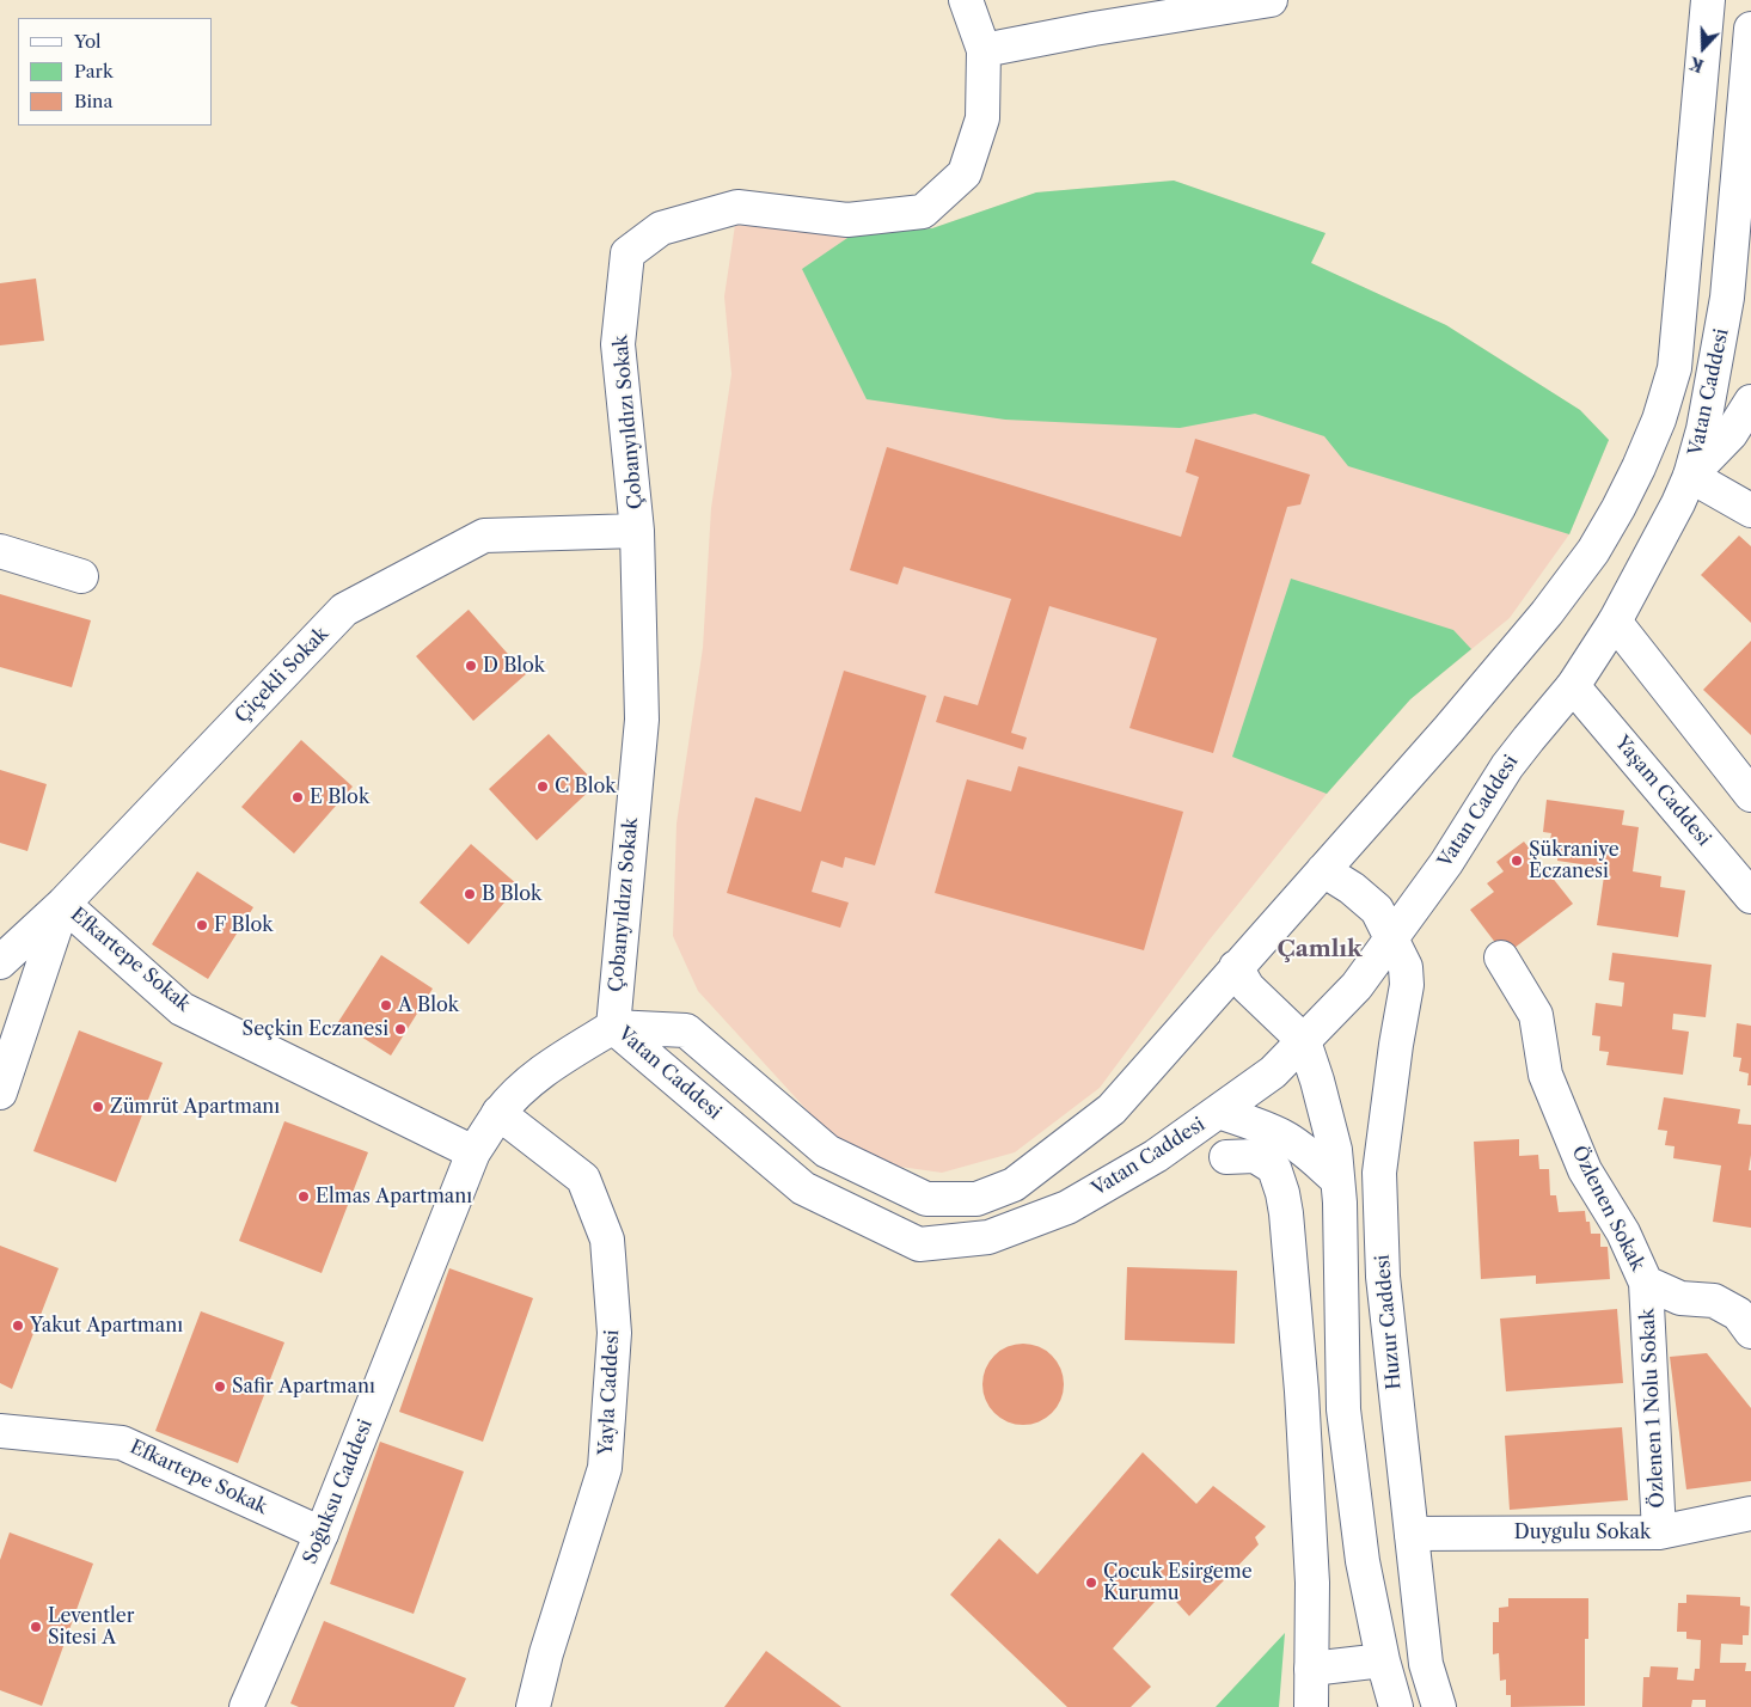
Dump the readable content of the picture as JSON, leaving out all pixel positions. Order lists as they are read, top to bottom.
{
  "streets": {
    "street": [
      "Vatan Caddesi",
      "Çobanyıldızı Sokak",
      "Çiçekli Sokak",
      "Yaşam Caddesi",
      "Efkartepe Sokak",
      "Özlenen Sokak",
      "Huzur Caddesi",
      "Yayla Caddesi",
      "Özlenen 1 Nolu Sokak",
      "Soğuksu Caddesi",
      "Duygulu Sokak"
    ]
  },
  "crossings": [
    ["Vatan Caddesi", "Çobanyıldızı Sokak"],
    ["Vatan Caddesi", "Yaşam Caddesi"],
    ["Vatan Caddesi", "Huzur Caddesi"],
    ["Vatan Caddesi", "Soğuksu Caddesi"],
    ["Çobanyıldızı Sokak", "Çiçekli Sokak"],
    ["Çobanyıldızı Sokak", "Soğuksu Caddesi"],
    ["Çiçekli Sokak", "Efkartepe Sokak"],
    ["Efkartepe Sokak", "Soğuksu Caddesi"],
    ["Özlenen Sokak", "Özlenen 1 Nolu Sokak"],
    ["Huzur Caddesi", "Duygulu Sokak"],
    ["Yayla Caddesi", "Soğuksu Caddesi"],
    ["Özlenen 1 Nolu Sokak", "Duygulu Sokak"]
  ],
  "districts": ["Çamlık"],
  "places": [
    "D Blok",
    "C Blok",
    "E Blok",
    "Şükraniye Eczanesi",
    "B Blok",
    "F Blok",
    "A Blok",
    "Seçkin Eczanesi",
    "Zümrüt Apartmanı",
    "Elmas Apartmanı",
    "Yakut Apartmanı",
    "Safir Apartmanı",
    "Çocuk Esirgeme Kurumu",
    "Leventler Sitesi A"
  ],
  "legend": ["Yol", "Park", "Bina"],
  "north": "bottom"
}
